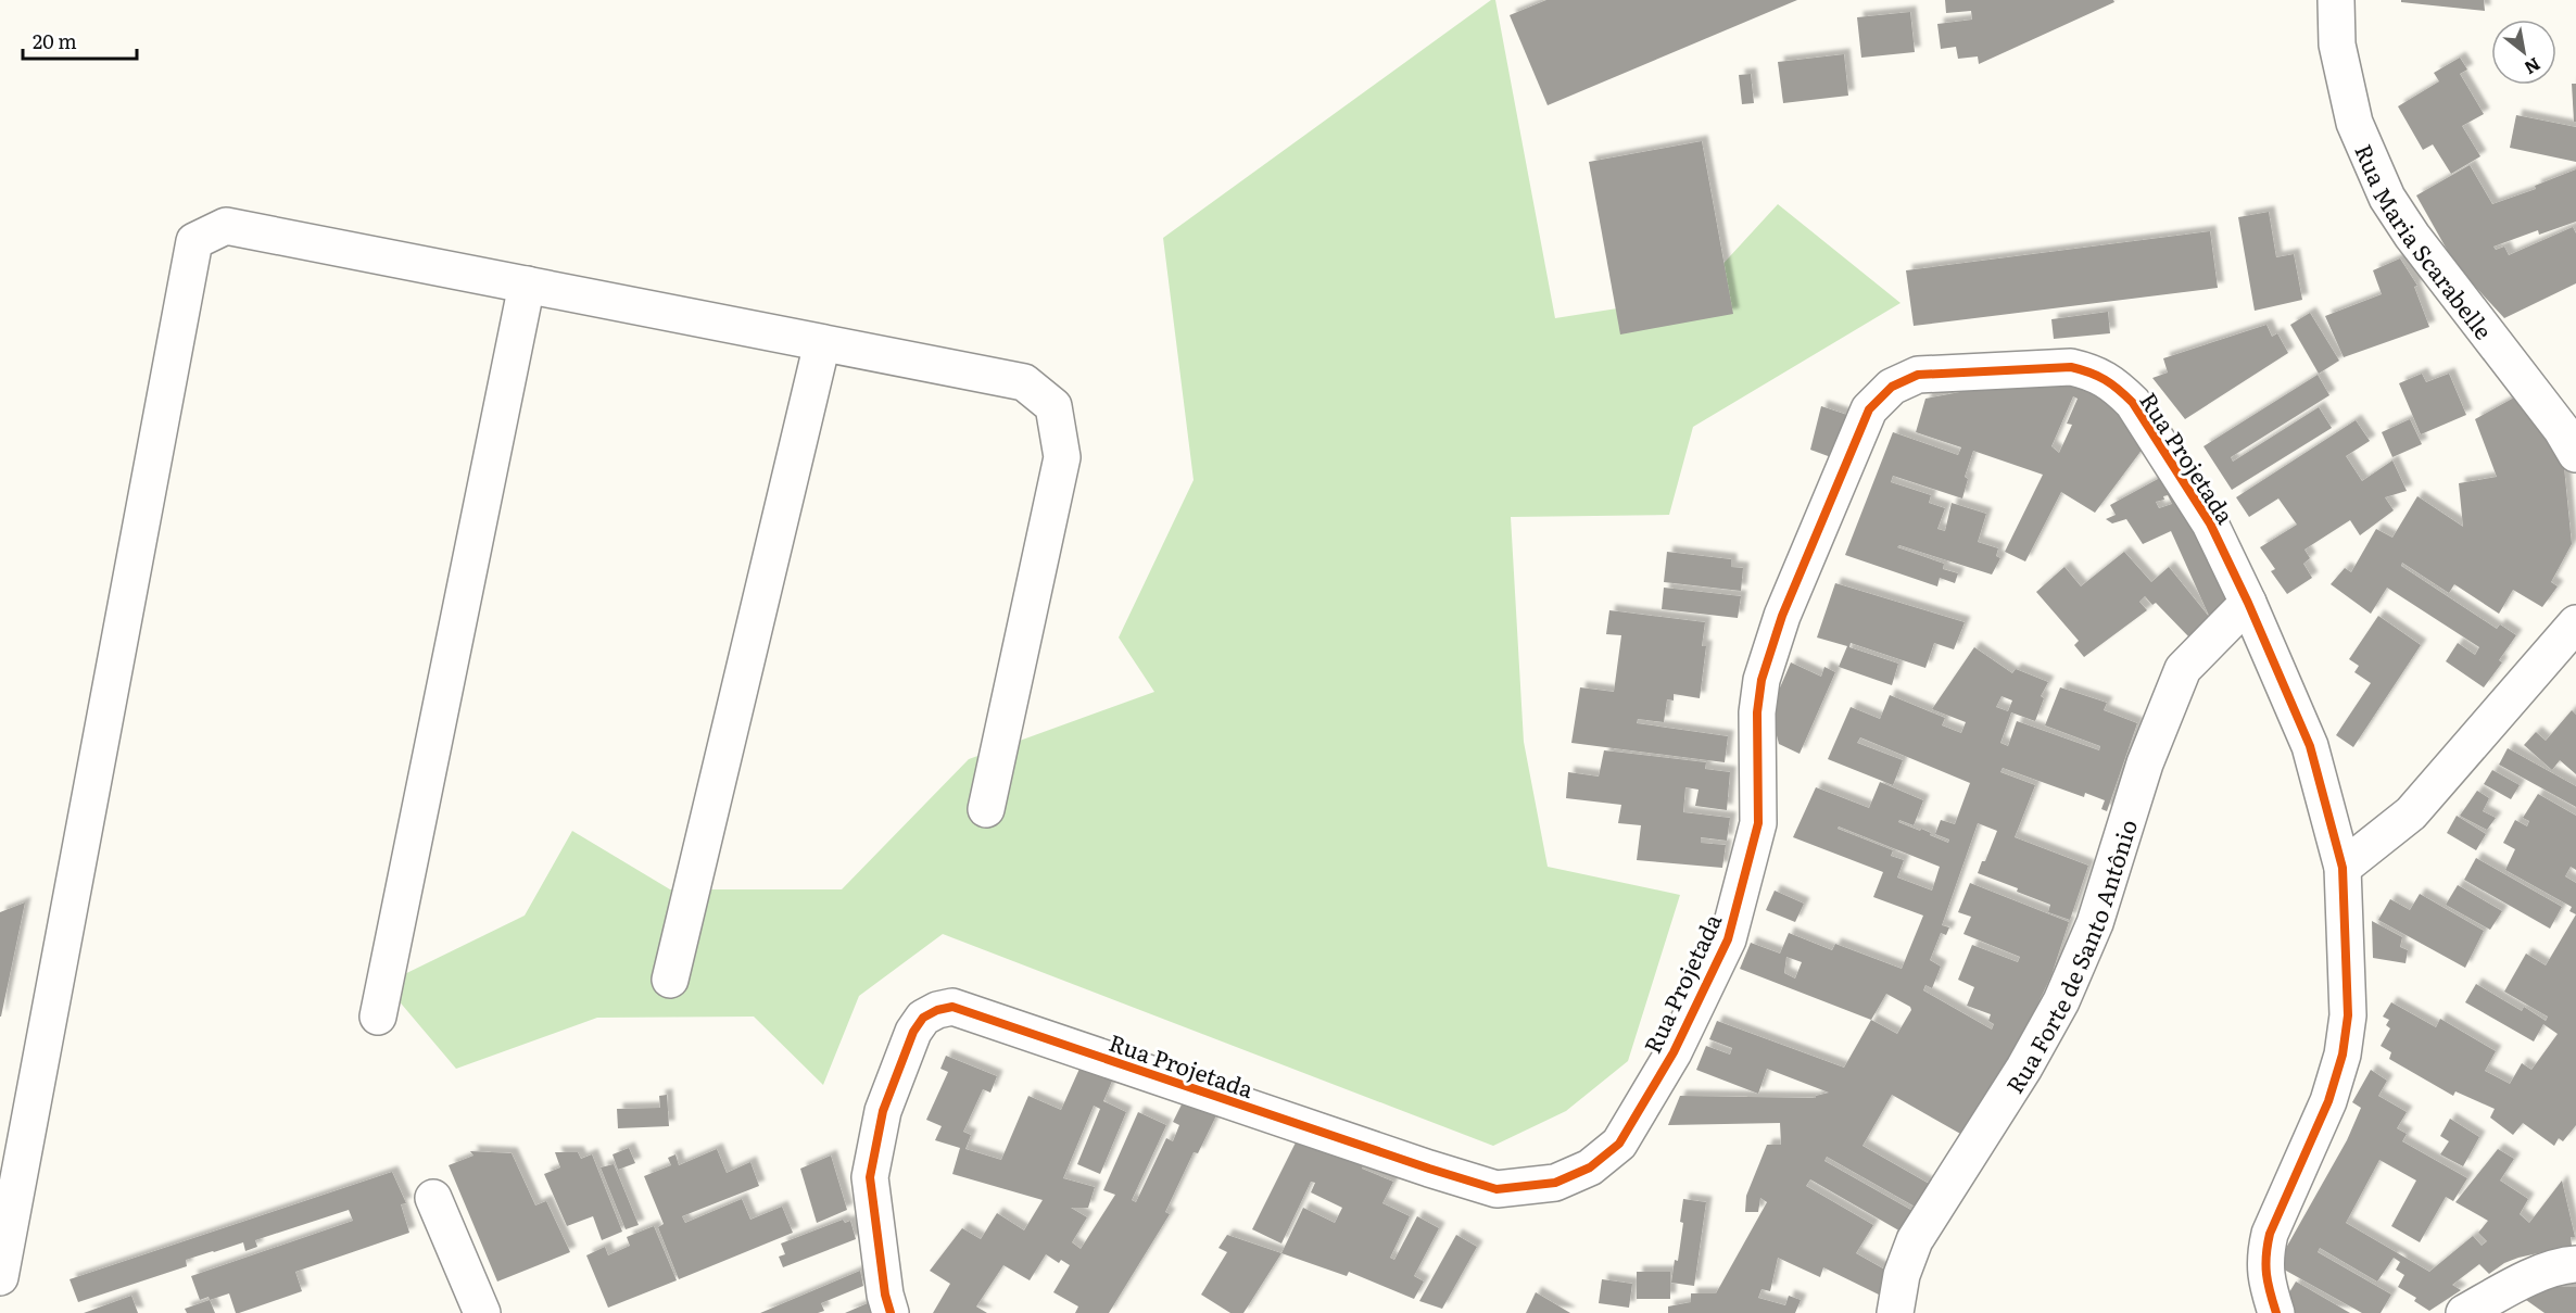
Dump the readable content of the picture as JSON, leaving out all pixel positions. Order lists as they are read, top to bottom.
{
  "streets": {
    "street": ["Rua Maria Scarabelle", "Rua Projetada", "Rua Forte de Santo Antônio"]
  },
  "crossings": [
    ["Rua Projetada", "Rua Forte de Santo Antônio"]
  ],
  "scale_bar": "20 m",
  "north": "bottom right"
}
